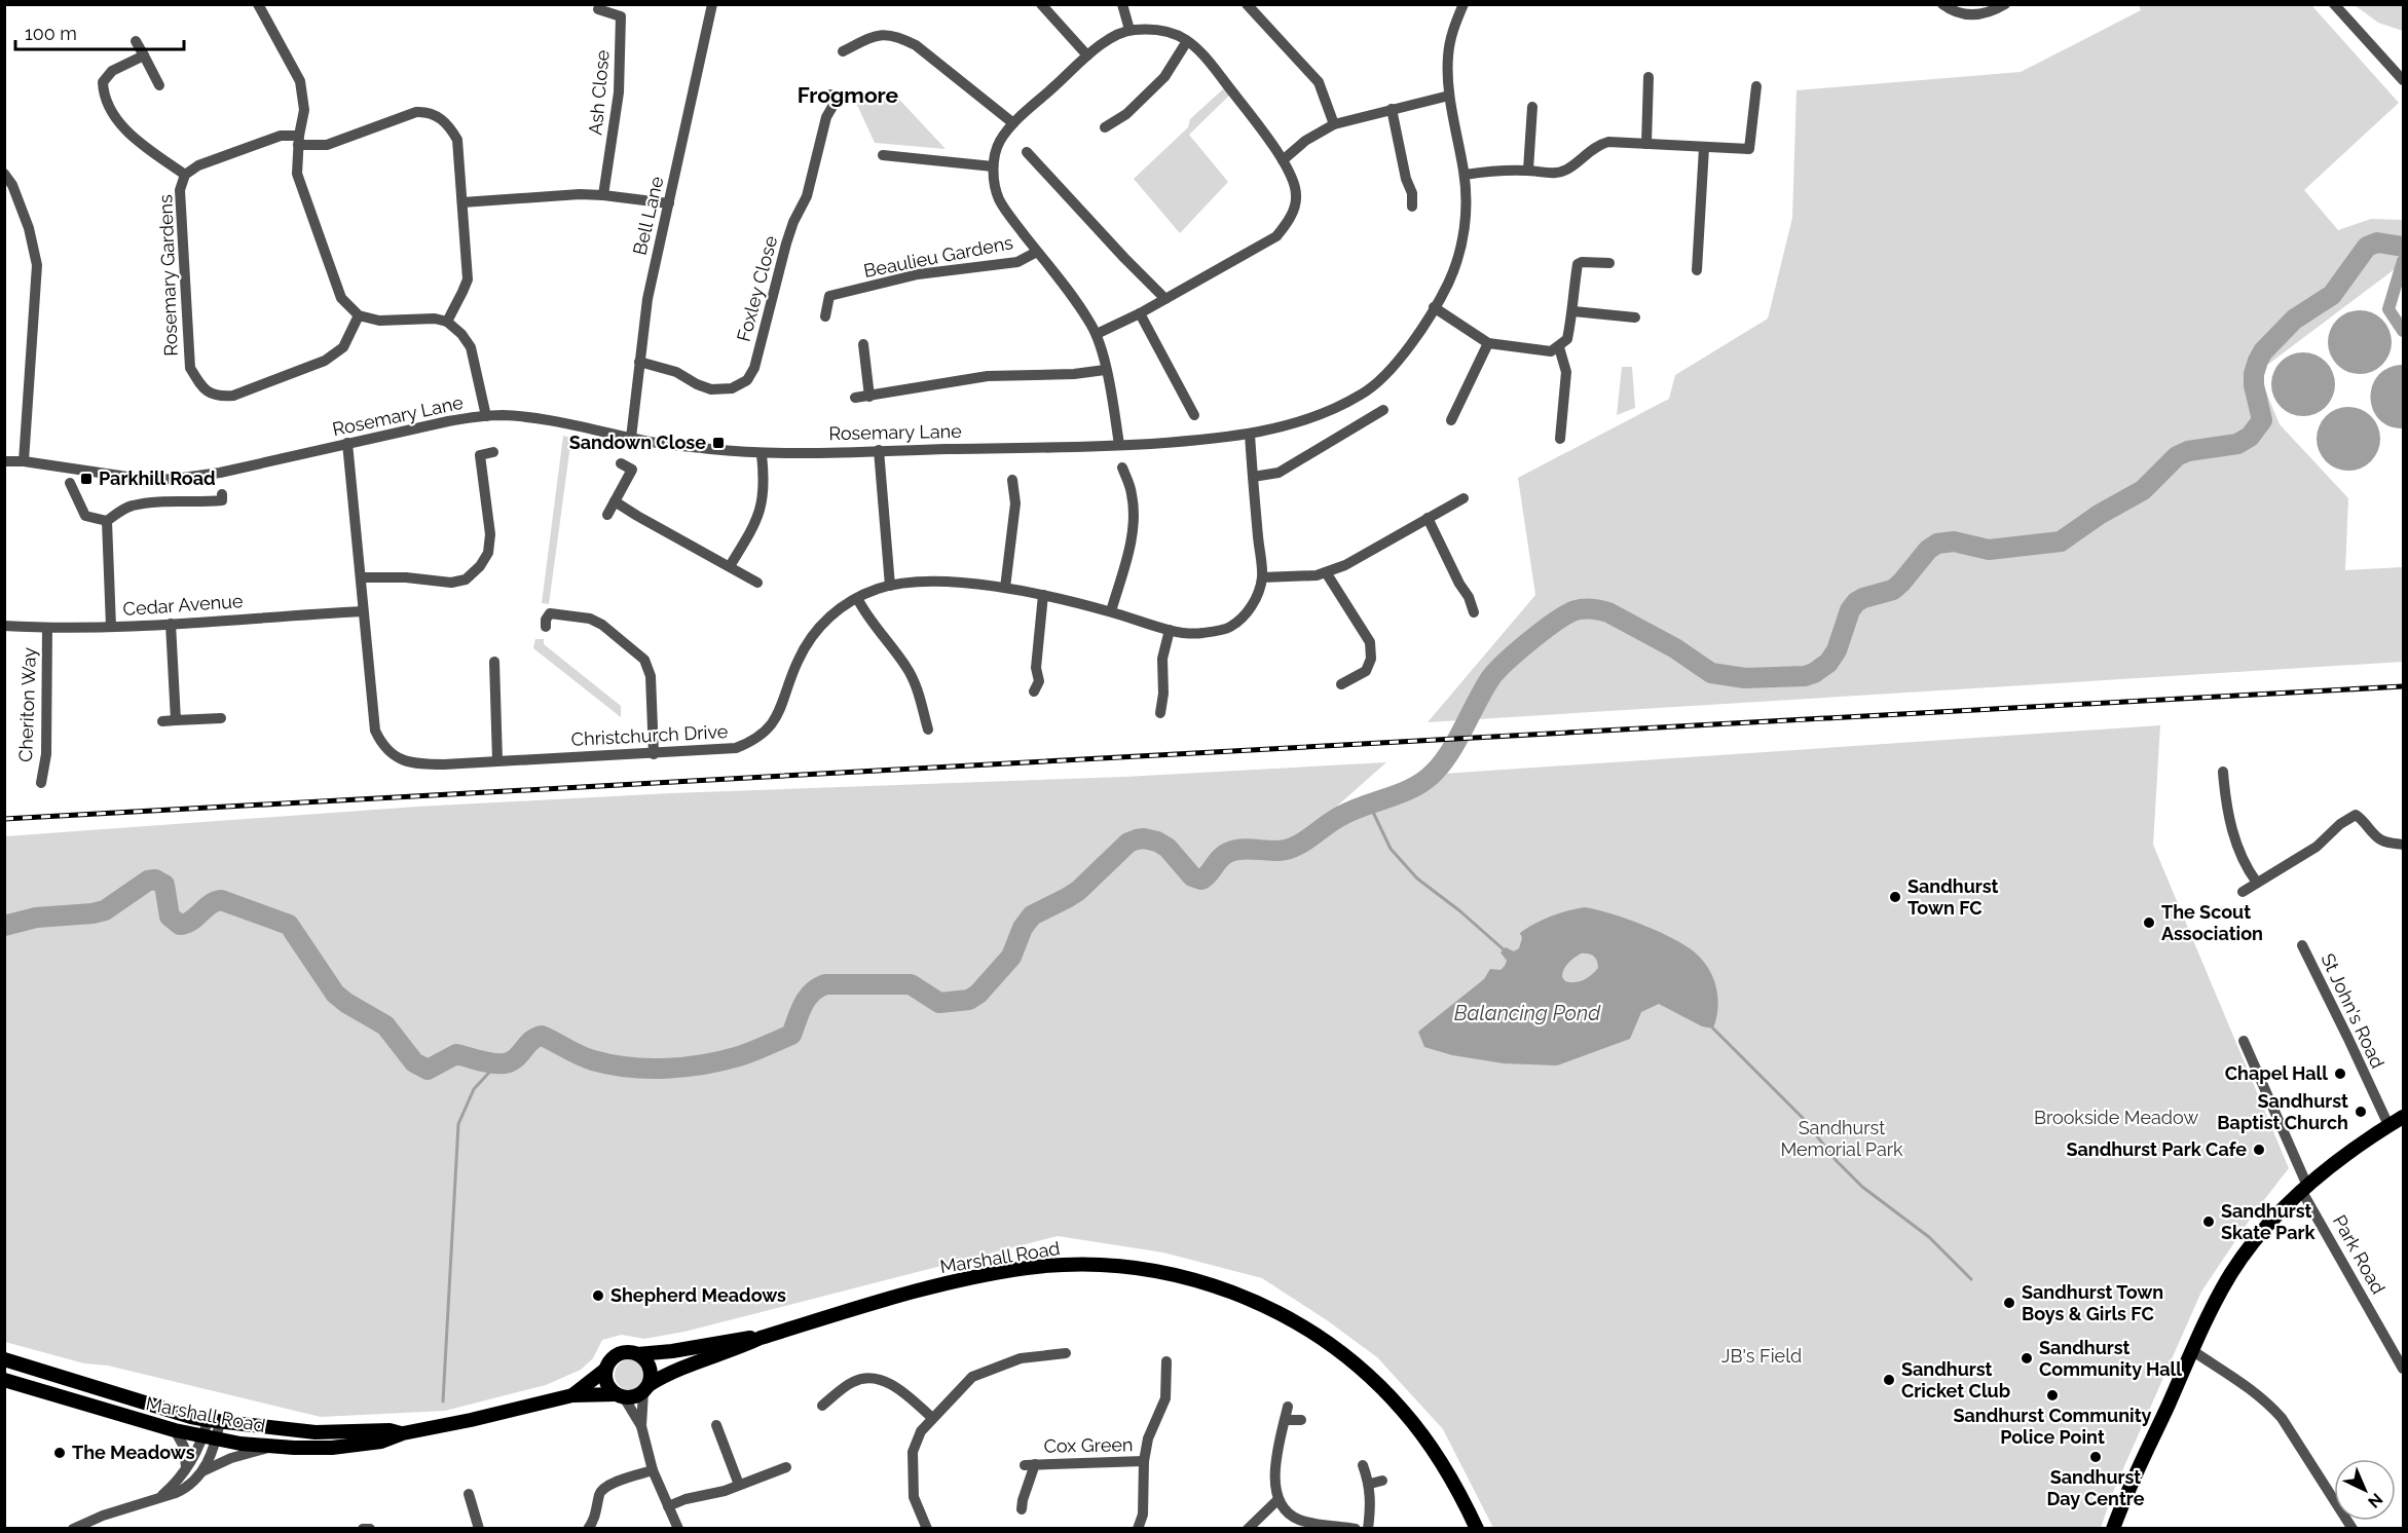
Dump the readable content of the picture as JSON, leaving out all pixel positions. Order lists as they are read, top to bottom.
{
  "streets": {
    "main road": ["Marshall Road"],
    "street": [
      "Ash Close",
      "Bell Lane",
      "Beaulieu Gardens",
      "Rosemary Gardens",
      "Foxley Close",
      "Rosemary Lane",
      "Cedar Avenue",
      "Cheriton Way",
      "Christchurch Drive",
      "St John's Road",
      "Park Road",
      "Cox Green"
    ]
  },
  "crossings": [
    ["Bell Lane", "Foxley Close"],
    ["Bell Lane", "Rosemary Lane"],
    ["Beaulieu Gardens", "Rosemary Lane"],
    ["Rosemary Lane", "Christchurch Drive"],
    ["Cedar Avenue", "Cheriton Way"],
    ["Cedar Avenue", "Christchurch Drive"]
  ],
  "districts": ["Frogmore"],
  "water": ["Balancing Pond"],
  "parks": ["Brookside Meadow", "Sandhurst Memorial Park", "JB's Field"],
  "places": {
    "transit": ["Sandown Close", "Parkhill Road"],
    "other": [
      "Sandhurst Town FC",
      "The Scout Association",
      "Chapel Hall",
      "Sandhurst Baptist Church",
      "Sandhurst Park Cafe",
      "Sandhurst Skate Park",
      "Shepherd Meadows",
      "Sandhurst Town Boys & Girls FC",
      "Sandhurst Community Hall",
      "Sandhurst Cricket Club",
      "Sandhurst Community Police Point",
      "The Meadows",
      "Sandhurst Day Centre"
    ]
  },
  "scale_bar": "100 m",
  "north": "bottom right"
}
